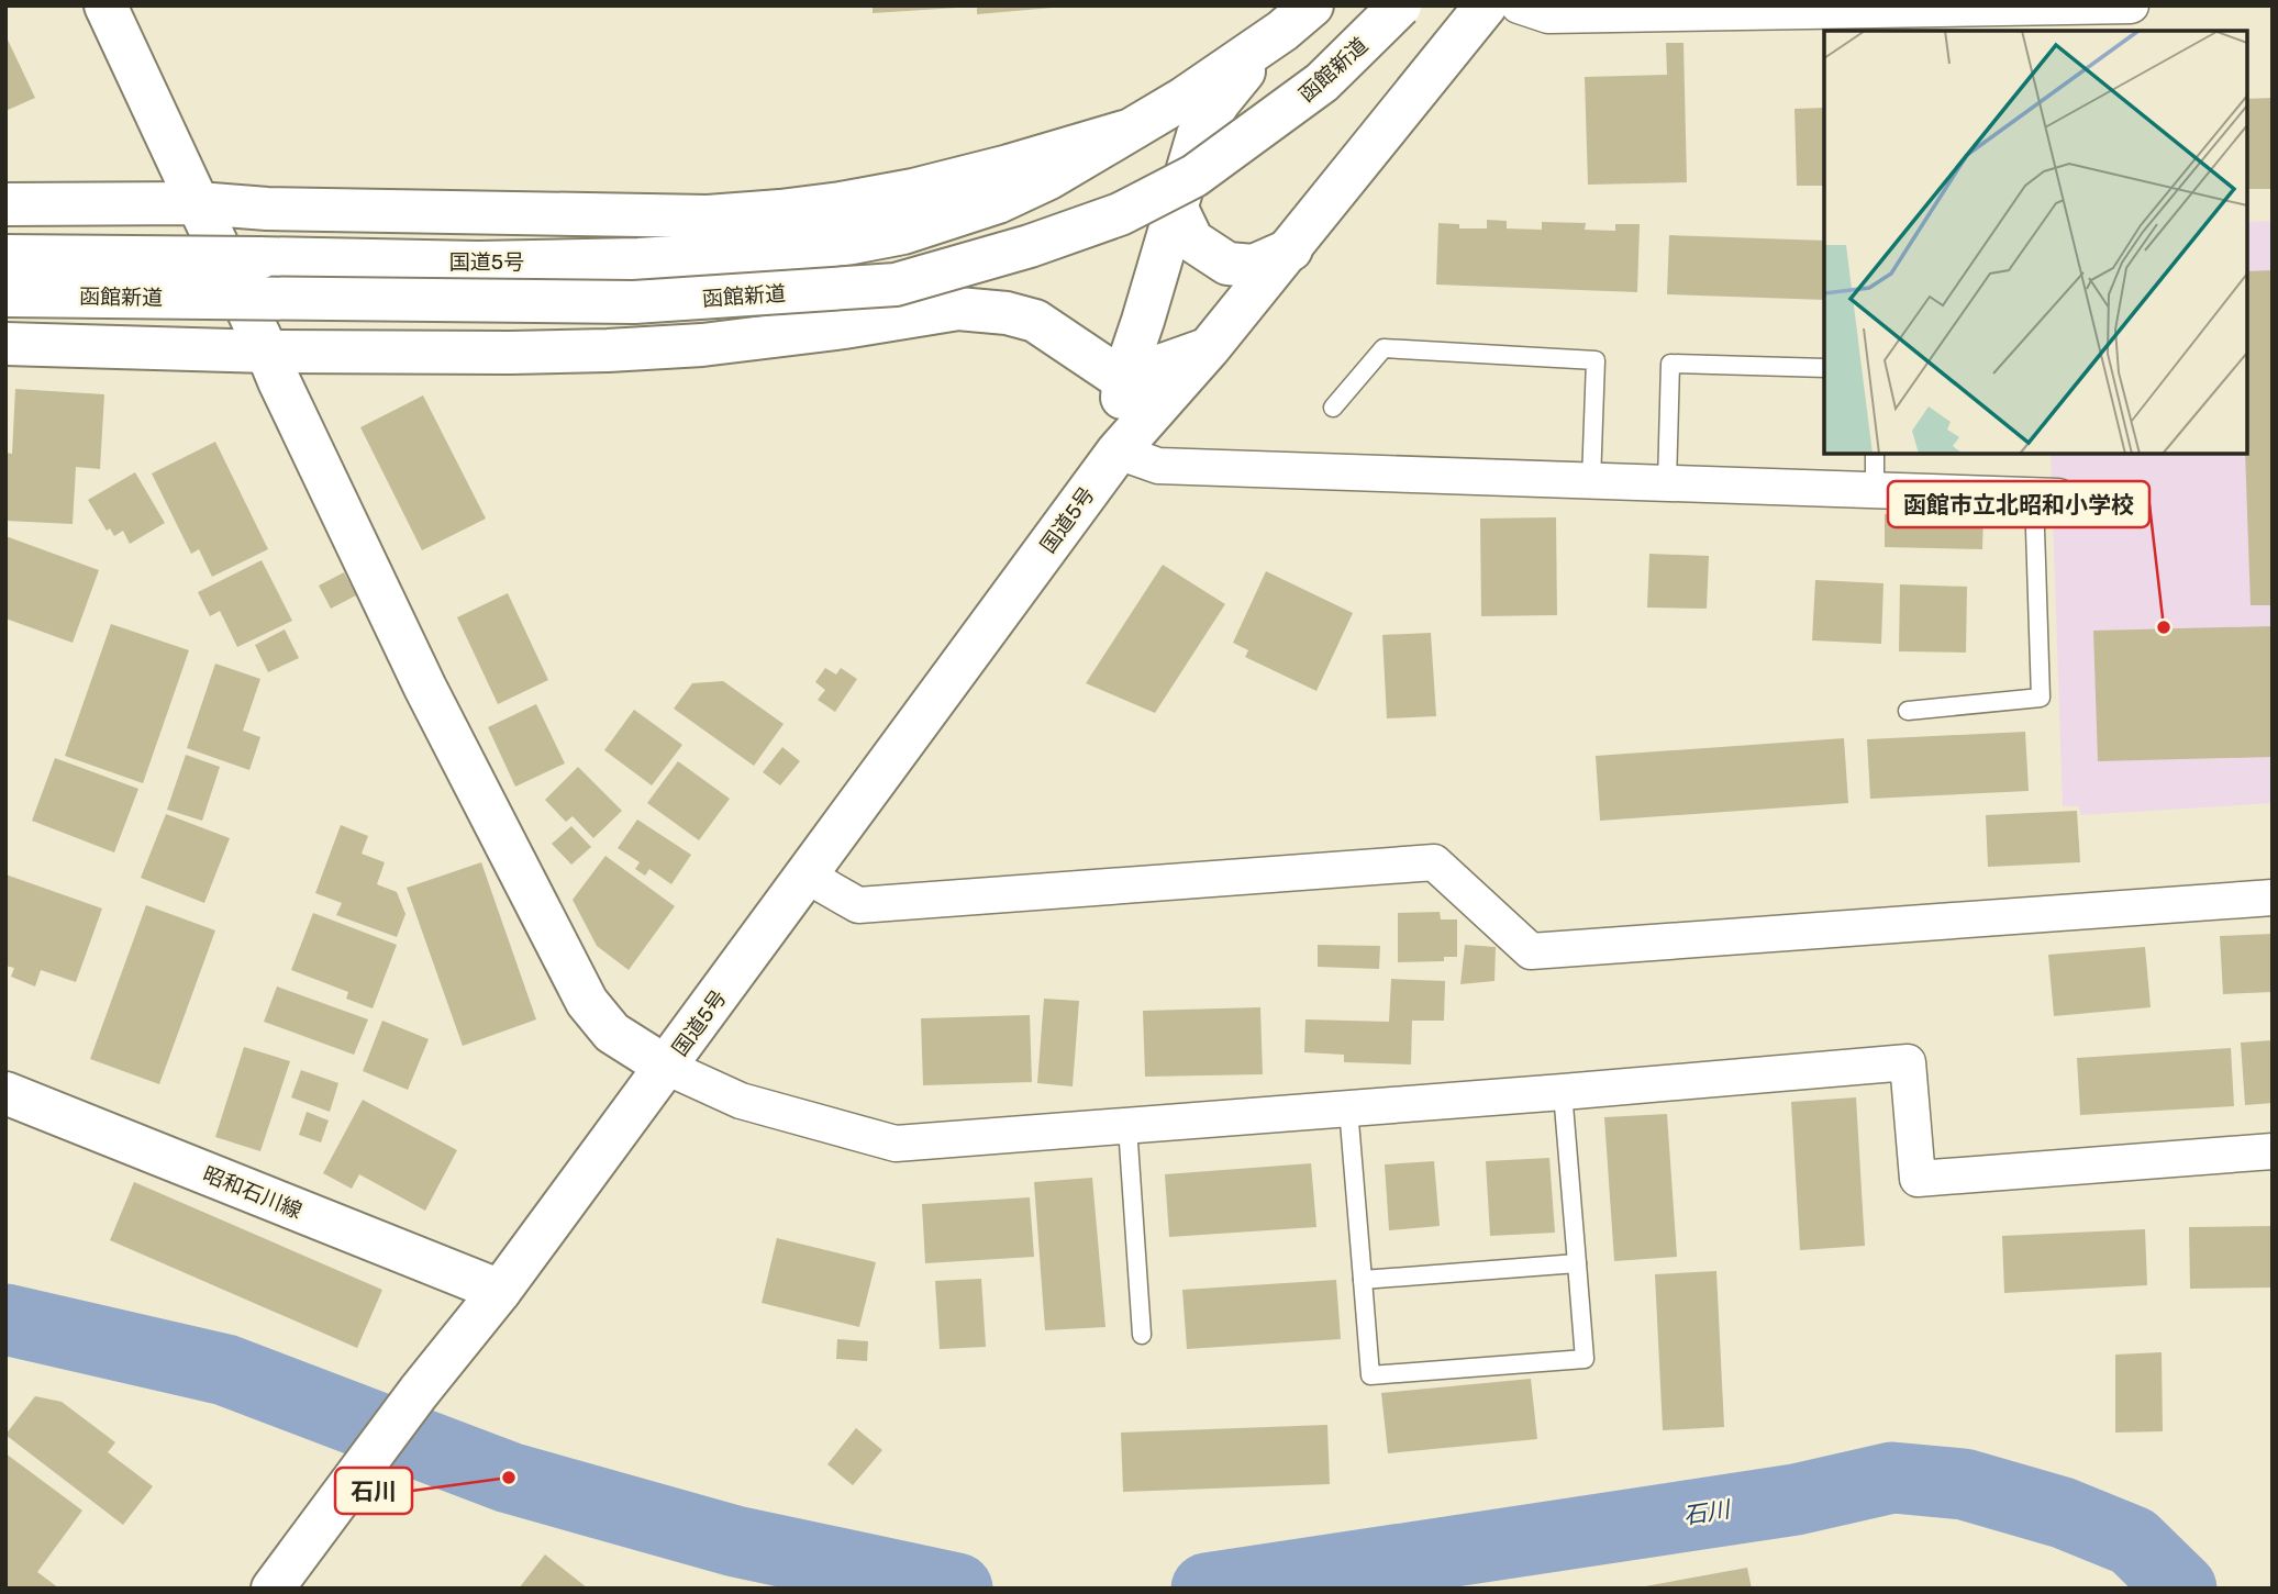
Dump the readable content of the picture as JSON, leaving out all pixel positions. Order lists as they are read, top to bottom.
{
  "streets": {
    "main road": ["函館新道", "国道5号", "昭和石川線"]
  },
  "crossings": [
    ["国道5号", "昭和石川線"]
  ],
  "water": ["石川"],
  "places": ["函館市立北昭和小学校", "石川"]
}
